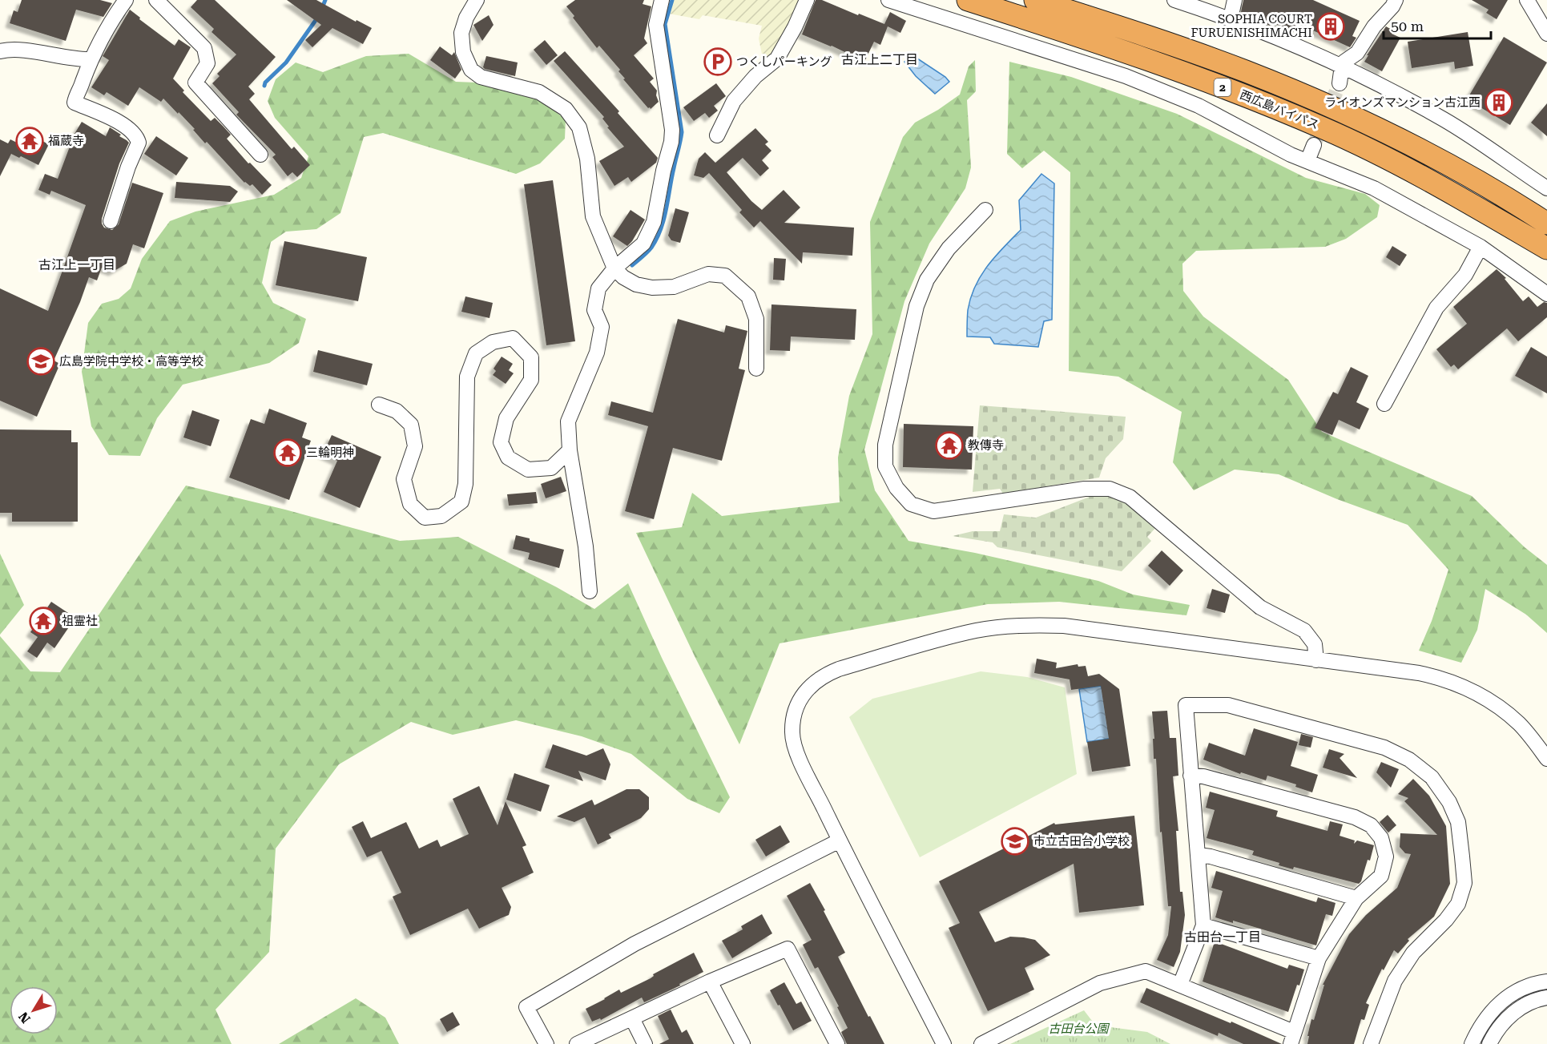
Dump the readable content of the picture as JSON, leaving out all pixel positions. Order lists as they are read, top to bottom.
{
  "streets": {
    "highway": ["2", "西広島バイパス"]
  },
  "districts": ["古江上二丁目", "古江上一丁目", "古田台一丁目"],
  "parks": ["古田台公園"],
  "places": {
    "building": ["SOPHIA COURT FURUENISHIMACHI", "ライオンズマンション古江西"],
    "parking": ["つくしパーキング"],
    "temple": [
      "福蔵寺",
      "教傳寺",
      "三輪明神",
      "祖霊社"
    ],
    "school or university": ["広島学院中学校・高等学校", "市立古田台小学校"]
  },
  "scale_bar": "50 m",
  "north": "bottom left"
}
